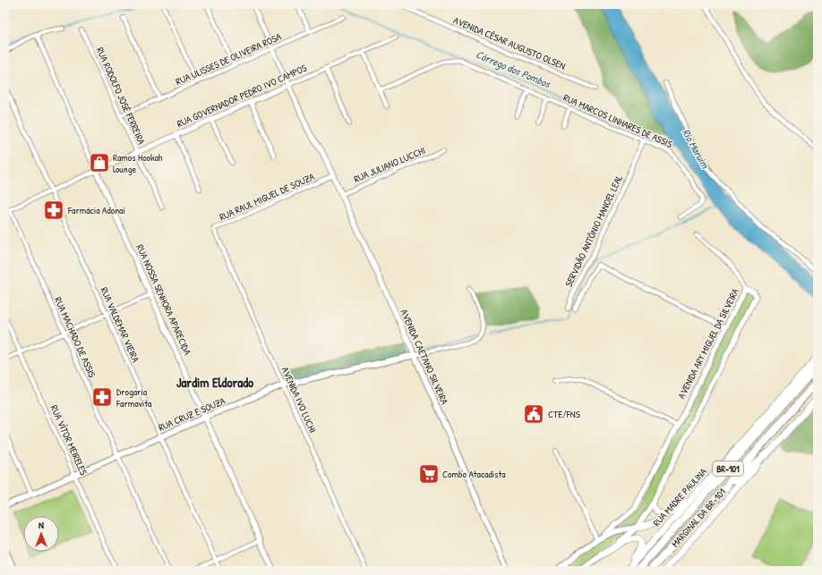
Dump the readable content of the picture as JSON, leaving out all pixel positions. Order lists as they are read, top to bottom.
{
  "streets": {
    "highway": ["BR-101"],
    "main road": [
      "AVENIDA ARY MIGUEL DA SILVEIRA",
      "AVENIDA CAETANO SILVEIRA",
      "RUA CRUZ E SOUZA",
      "RUA MADRE PAULINA",
      "MARGINAL DA BR-101"
    ],
    "street": [
      "AVENIDA CÉSAR AUGUSTO OLSEN",
      "RUA ULISSES DE OLIVEIRA ROSA",
      "RUA RODOLFO JOSÉ FERREIRA",
      "RUA GOVERNADOR PEDRO IVO CAMPOS",
      "RUA MARCOS LINHARES DE ASSIS",
      "RUA JULIANO LUCCHI",
      "RUA RAUL MIGUEL DE SOUZA",
      "SERVIDÃO ANTÔNIO MANOEL LEAL",
      "RUA NOSSA SENHORA APARECIDA",
      "RUA VALDEMAR VIEIRA",
      "RUA MACHADO DE ASSIS",
      "AVENIDA IVO LUCHI",
      "RUA VÍTOR MEIRELES"
    ]
  },
  "crossings": [
    ["RUA ULISSES DE OLIVEIRA ROSA", "RUA RODOLFO JOSÉ FERREIRA"],
    ["RUA RODOLFO JOSÉ FERREIRA", "RUA GOVERNADOR PEDRO IVO CAMPOS"],
    ["RUA GOVERNADOR PEDRO IVO CAMPOS", "RUA NOSSA SENHORA APARECIDA"],
    ["RUA GOVERNADOR PEDRO IVO CAMPOS", "AVENIDA CAETANO SILVEIRA"],
    ["RUA MARCOS LINHARES DE ASSIS", "SERVIDÃO ANTÔNIO MANOEL LEAL"],
    ["RUA JULIANO LUCCHI", "AVENIDA CAETANO SILVEIRA"],
    ["RUA RAUL MIGUEL DE SOUZA", "AVENIDA CAETANO SILVEIRA"],
    ["RUA RAUL MIGUEL DE SOUZA", "AVENIDA IVO LUCHI"],
    ["RUA NOSSA SENHORA APARECIDA", "RUA CRUZ E SOUZA"],
    ["RUA VALDEMAR VIEIRA", "RUA CRUZ E SOUZA"],
    ["RUA MACHADO DE ASSIS", "RUA CRUZ E SOUZA"],
    ["AVENIDA CAETANO SILVEIRA", "RUA CRUZ E SOUZA"],
    ["AVENIDA IVO LUCHI", "RUA CRUZ E SOUZA"],
    ["RUA CRUZ E SOUZA", "RUA VÍTOR MEIRELES"]
  ],
  "districts": ["Jardim Eldorado"],
  "water": ["Córrego dos Pombos", "Rio Maruim"],
  "places": {
    "shop": ["Ramos Hookah lounge"],
    "pharmacy": ["Farmácia Adonai", "Drogaria Farmavita"],
    "public building": ["CTE/FNS"],
    "supermarket": ["Combo Atacadista"]
  },
  "north": "top"
}
